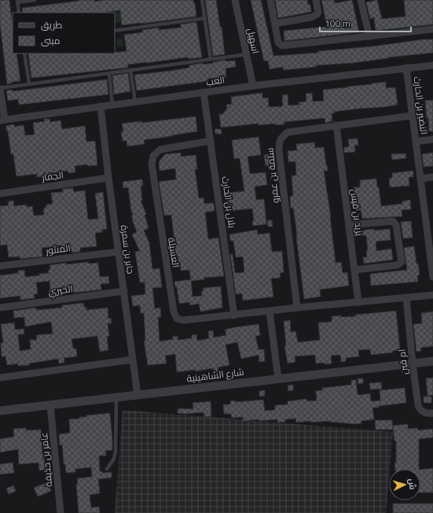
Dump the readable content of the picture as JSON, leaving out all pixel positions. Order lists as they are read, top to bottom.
{
  "streets": {
    "street": [
      "اسهيل",
      "العب",
      "النضير بن الحارث",
      "سلمة بن عمرو",
      "الجفار",
      "بلال بن الحارث",
      "يزيد بن قيس",
      "المنثور",
      "جابر بن سمرة",
      "العسيلة",
      "الخيري",
      "ام قين",
      "شارع الشاهينية",
      "عامر بن حذيفة"
    ]
  },
  "crossings": [
    ["اسهيل", "العب"],
    ["العب", "النضير بن الحارث"],
    ["العب", "بلال بن الحارث"],
    ["العب", "جابر بن سمرة"],
    ["النضير بن الحارث", "سلمة بن عمرو"],
    ["سلمة بن عمرو", "يزيد بن قيس"],
    ["سلمة بن عمرو", "العسيلة"],
    ["الجفار", "جابر بن سمرة"],
    ["بلال بن الحارث", "العسيلة"],
    ["يزيد بن قيس", "العسيلة"],
    ["المنثور", "جابر بن سمرة"],
    ["جابر بن سمرة", "الخيري"],
    ["جابر بن سمرة", "شارع الشاهينية"],
    ["العسيلة", "ام قين"],
    ["ام قين", "شارع الشاهينية"],
    ["شارع الشاهينية", "عامر بن حذيفة"]
  ],
  "legend": ["طريق", "مبنى"],
  "scale_bar": "100 m",
  "north": "right"
}
